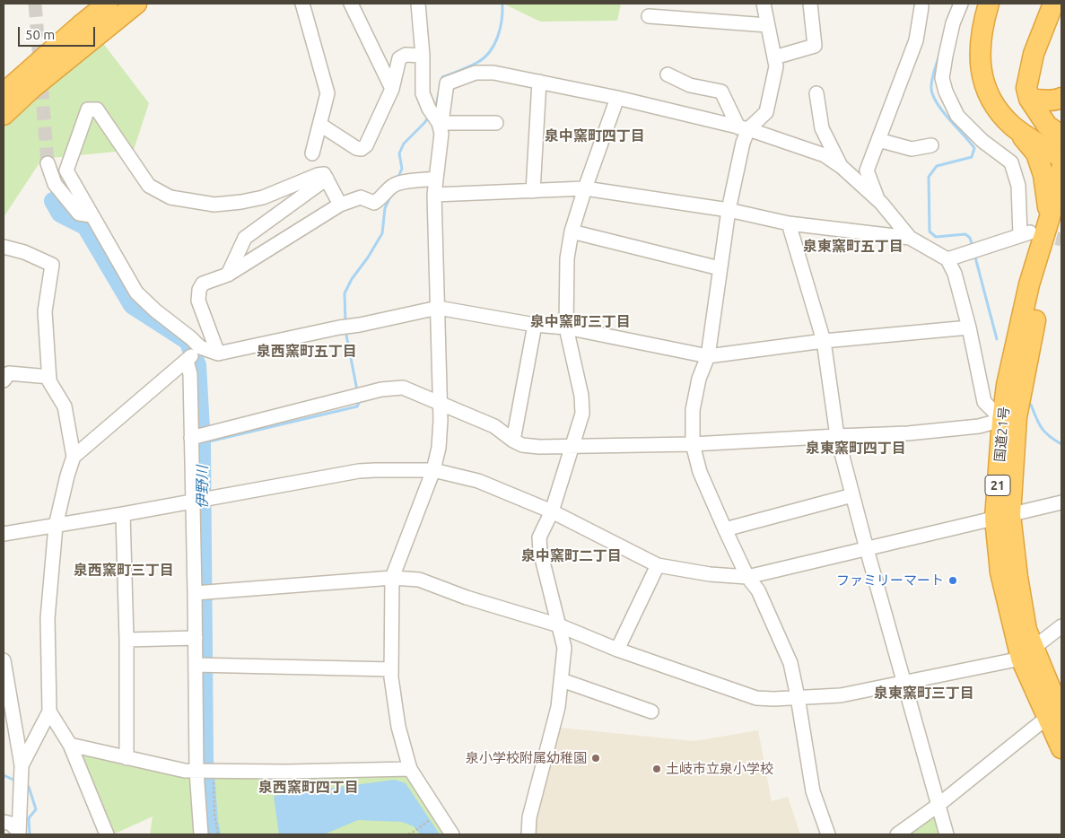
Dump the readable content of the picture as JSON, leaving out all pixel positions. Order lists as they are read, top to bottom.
{
  "streets": {
    "highway": ["国道21号", "21"]
  },
  "districts": [
    "泉中窯町四丁目",
    "泉東窯町五丁目",
    "泉中窯町三丁目",
    "泉西窯町五丁目",
    "泉東窯町四丁目",
    "泉中窯町二丁目",
    "泉西窯町三丁目",
    "泉東窯町三丁目",
    "泉西窯町四丁目"
  ],
  "water": ["伊野川"],
  "places": ["ファミリーマート", "泉小学校附属幼稚園", "土岐市立泉小学校"],
  "scale_bar": "50 m"
}
